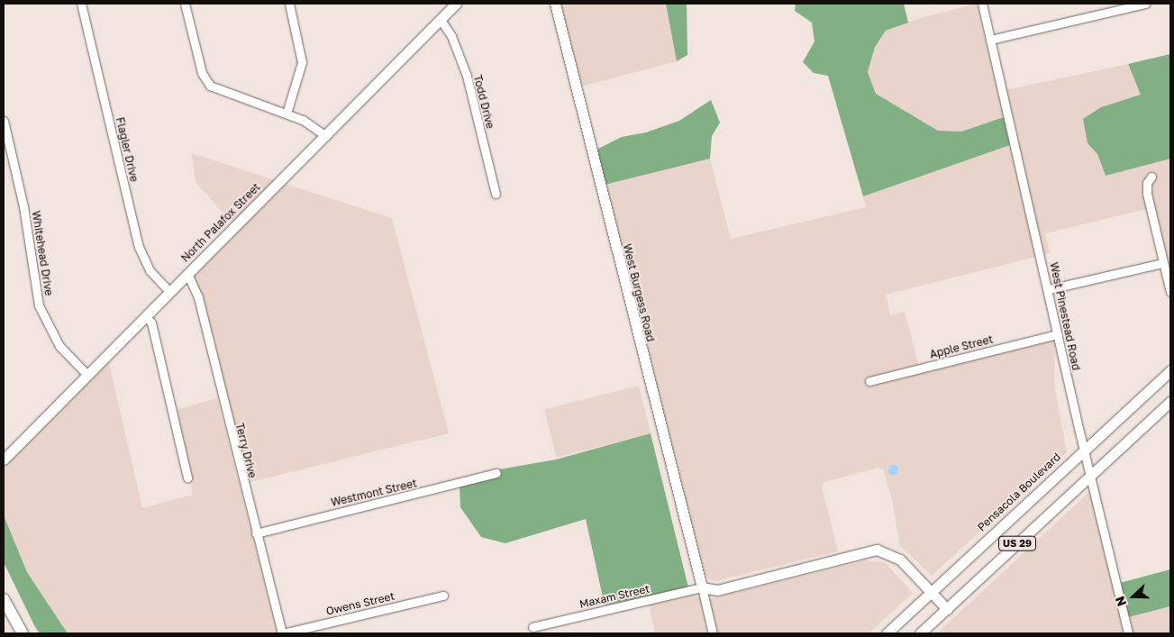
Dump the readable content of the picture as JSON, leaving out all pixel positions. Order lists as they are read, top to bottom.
{
  "streets": {
    "main road": [
      "North Palafox Street",
      "West Burgess Road",
      "Pensacola Boulevard",
      "US 29"
    ],
    "street": [
      "Todd Drive",
      "Flagler Drive",
      "Whitehead Drive",
      "West Pinestead Road",
      "Apple Street",
      "Terry Drive",
      "Westmont Street",
      "Maxam Street",
      "Owens Street"
    ]
  },
  "crossings": [
    ["Todd Drive", "North Palafox Street"],
    ["Flagler Drive", "North Palafox Street"],
    ["North Palafox Street", "Whitehead Drive"],
    ["North Palafox Street", "Terry Drive"],
    ["West Burgess Road", "Maxam Street"],
    ["West Pinestead Road", "Apple Street"],
    ["West Pinestead Road", "Pensacola Boulevard"],
    ["West Pinestead Road", "US 29"],
    ["Terry Drive", "Westmont Street"],
    ["Terry Drive", "Owens Street"]
  ],
  "north": "left"
}
